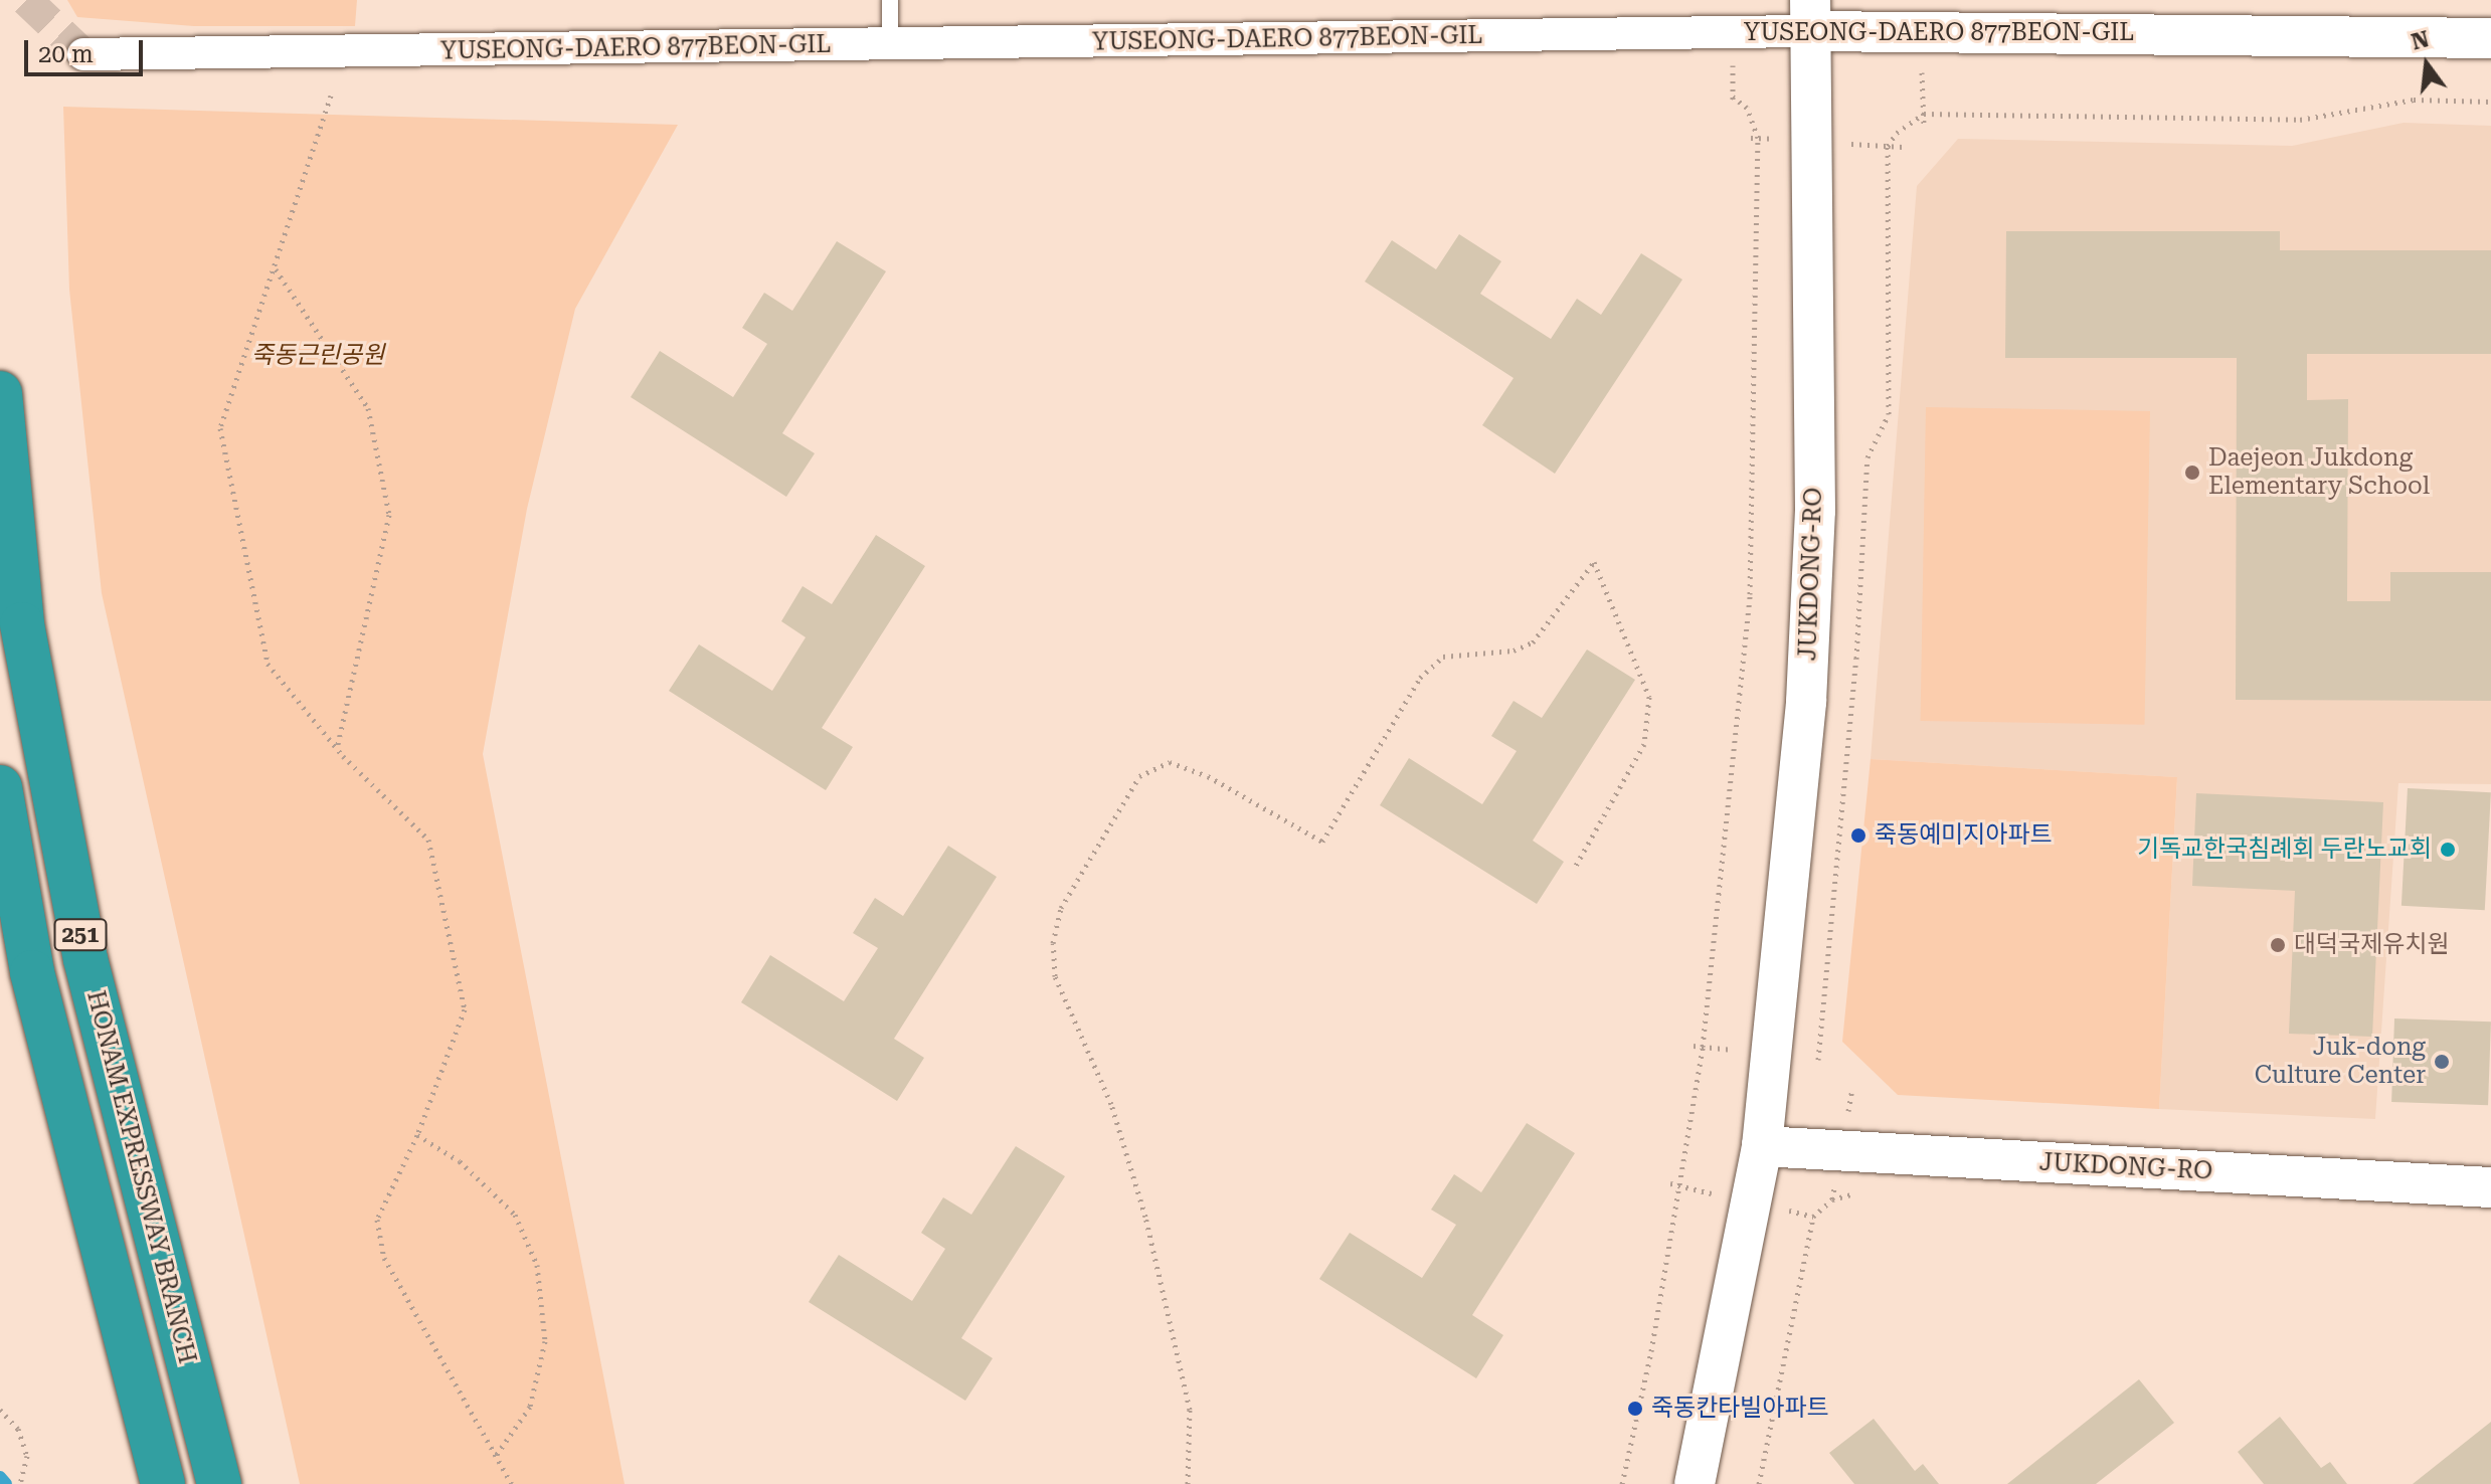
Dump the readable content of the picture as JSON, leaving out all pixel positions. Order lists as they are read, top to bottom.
{
  "streets": {
    "highway": ["251", "HONAM EXPRESSWAY BRANCH"],
    "street": ["YUSEONG-DAERO 877BEON-GIL", "JUKDONG-RO"]
  },
  "crossings": [
    ["YUSEONG-DAERO 877BEON-GIL", "JUKDONG-RO"]
  ],
  "parks": ["죽동근린공원"],
  "places": [
    "Daejeon Jukdong Elementary School",
    "죽동예미지아파트",
    "기독교한국침례회 두란노교회",
    "대덕국제유치원",
    "Juk-dong Culture Center",
    "죽동칸타빌아파트"
  ],
  "scale_bar": "20 m",
  "north": "top"
}
